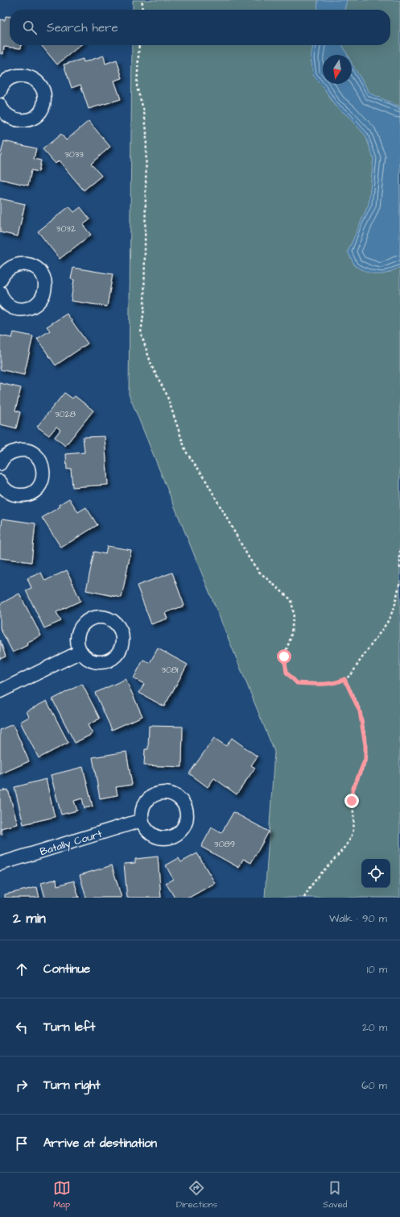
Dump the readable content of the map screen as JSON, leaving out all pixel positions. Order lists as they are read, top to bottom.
{
  "streets": {
    "street": ["Batally Court"]
  },
  "house_numbers": [
    "3033",
    "3032",
    "3028",
    "3081",
    "3089"
  ],
  "north": "bottom",
  "page": {
    "search": "Search here",
    "heading": ["2 min", "Walk · 90 m"],
    "list": [
      ["Continue", "10 m"],
      ["Turn left", "20 m"],
      ["Turn right", "60 m"],
      "Arrive at destination"
    ],
    "nav": ["Map", "Directions", "Saved"]
  }
}
